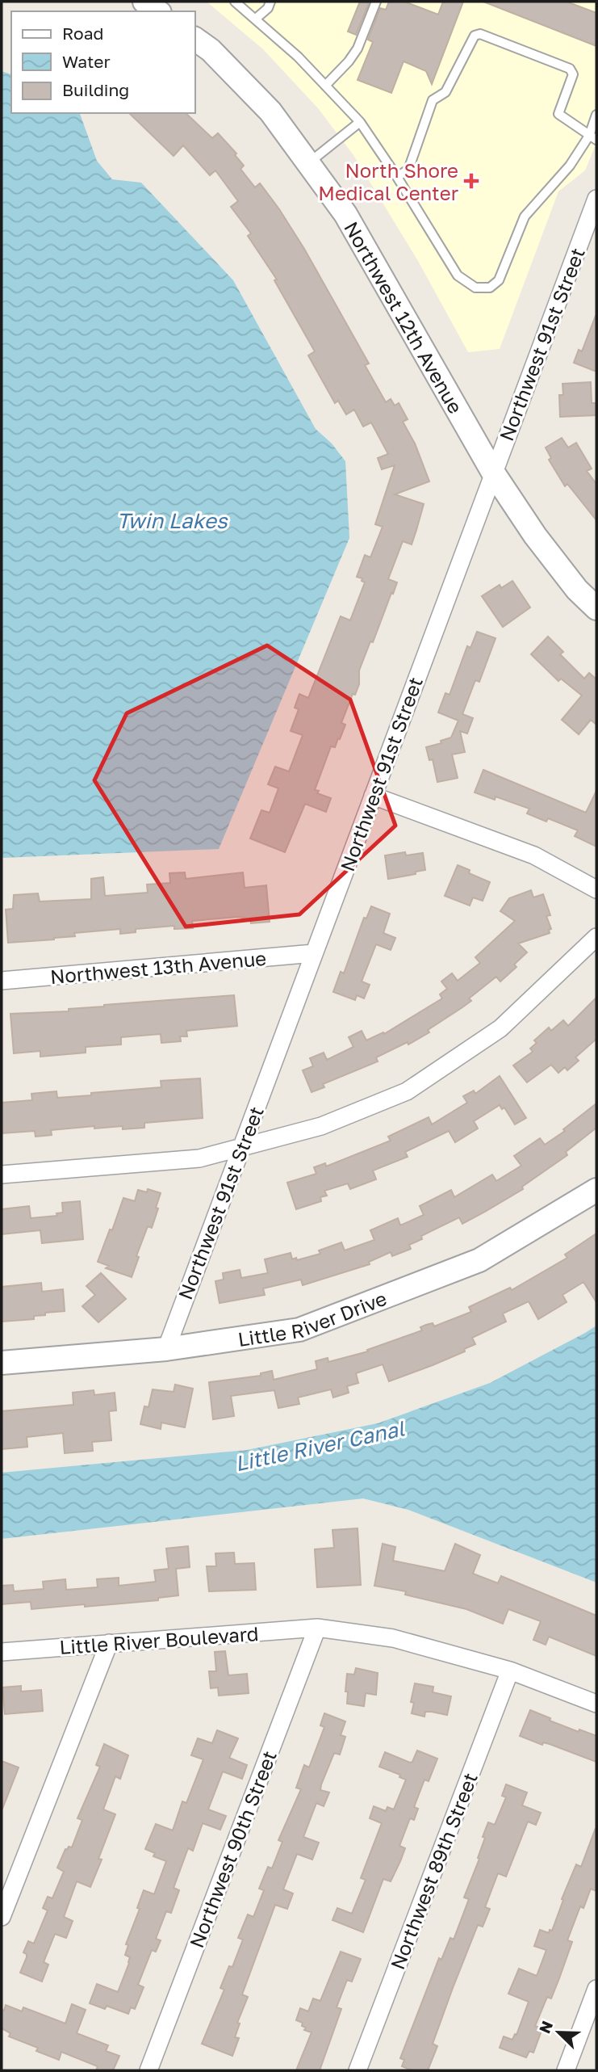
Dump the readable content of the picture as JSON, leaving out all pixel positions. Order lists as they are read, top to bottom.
{
  "streets": {
    "street": [
      "Northwest 12th Avenue",
      "Northwest 91st Street",
      "Northwest 13th Avenue",
      "Little River Drive",
      "Little River Boulevard",
      "Northwest 90th Street",
      "Northwest 89th Street"
    ]
  },
  "crossings": [
    ["Northwest 12th Avenue", "Northwest 91st Street"],
    ["Northwest 91st Street", "Northwest 13th Avenue"],
    ["Northwest 91st Street", "Little River Drive"],
    ["Little River Boulevard", "Northwest 90th Street"],
    ["Little River Boulevard", "Northwest 89th Street"]
  ],
  "water": ["Twin Lakes", "Little River Canal"],
  "places": {
    "health": ["North Shore Medical Center"]
  },
  "legend": ["Road", "Water", "Building"],
  "north": "top left"
}
